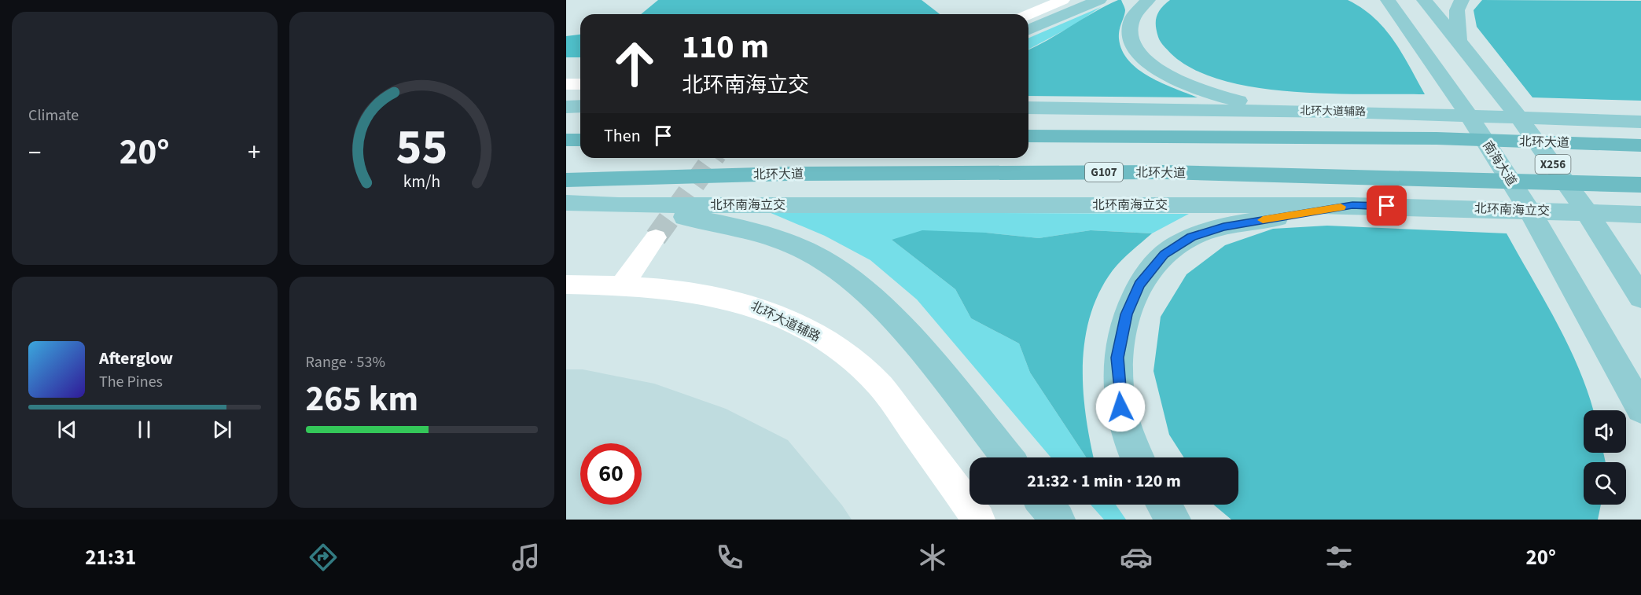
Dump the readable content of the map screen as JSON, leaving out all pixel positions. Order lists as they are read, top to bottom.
{
  "streets": {
    "highway": ["北环大道", "G107"],
    "main road": [
      "北环大道辅路",
      "南海大道",
      "X256",
      "北环南海立交"
    ]
  },
  "page": {
    "tile": [
      "Climate",
      ["Range · 53%", "265 km"]
    ],
    "turn": ["110 m", "北环南海立交"],
    "then": "Then",
    "heat": ["−", "20°", "+"],
    "song": ["Afterglow", "The Pines"],
    "limit": "60",
    "trip": "21:32 · 1 min · 120 m",
    "tabs": ["21:31", "20°"],
    "gauge": ["55", "km/h"]
  }
}
